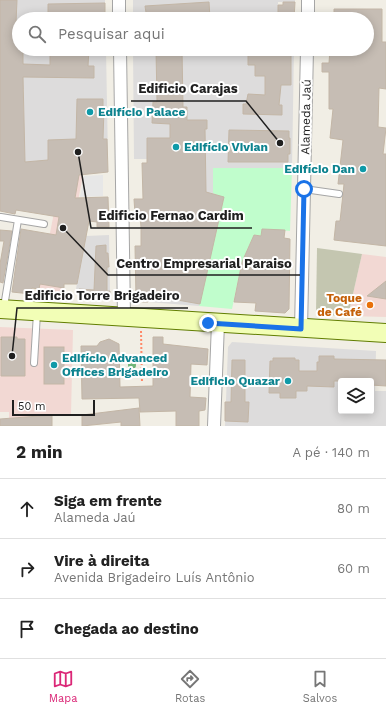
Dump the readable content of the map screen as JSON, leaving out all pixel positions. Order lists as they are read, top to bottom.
{
  "streets": {
    "street": ["Alameda Jaú"]
  },
  "places": [
    "Edifício Palace",
    "Edificio Carajas",
    "Edifício Vivian",
    "Edificio Fernao Cardim",
    "Edifício Dan",
    "Centro Empresarial Paraiso",
    "Toque de Café",
    "Edificio Torre Brigadeiro",
    "Edifício Advanced Offices Brigadeiro",
    "Edificio Quazar"
  ],
  "scale_bar": "50 m",
  "page": {
    "search": "Pesquisar aqui",
    "scale": "50 m",
    "heading": ["2 min", "A pé · 140 m"],
    "list": [
      ["Siga em frente", "Alameda Jaú", "80 m"],
      ["Vire à direita", "Avenida Brigadeiro Luís Antônio", "60 m"],
      "Chegada ao destino"
    ],
    "nav": ["Mapa", "Rotas", "Salvos"]
  }
}
